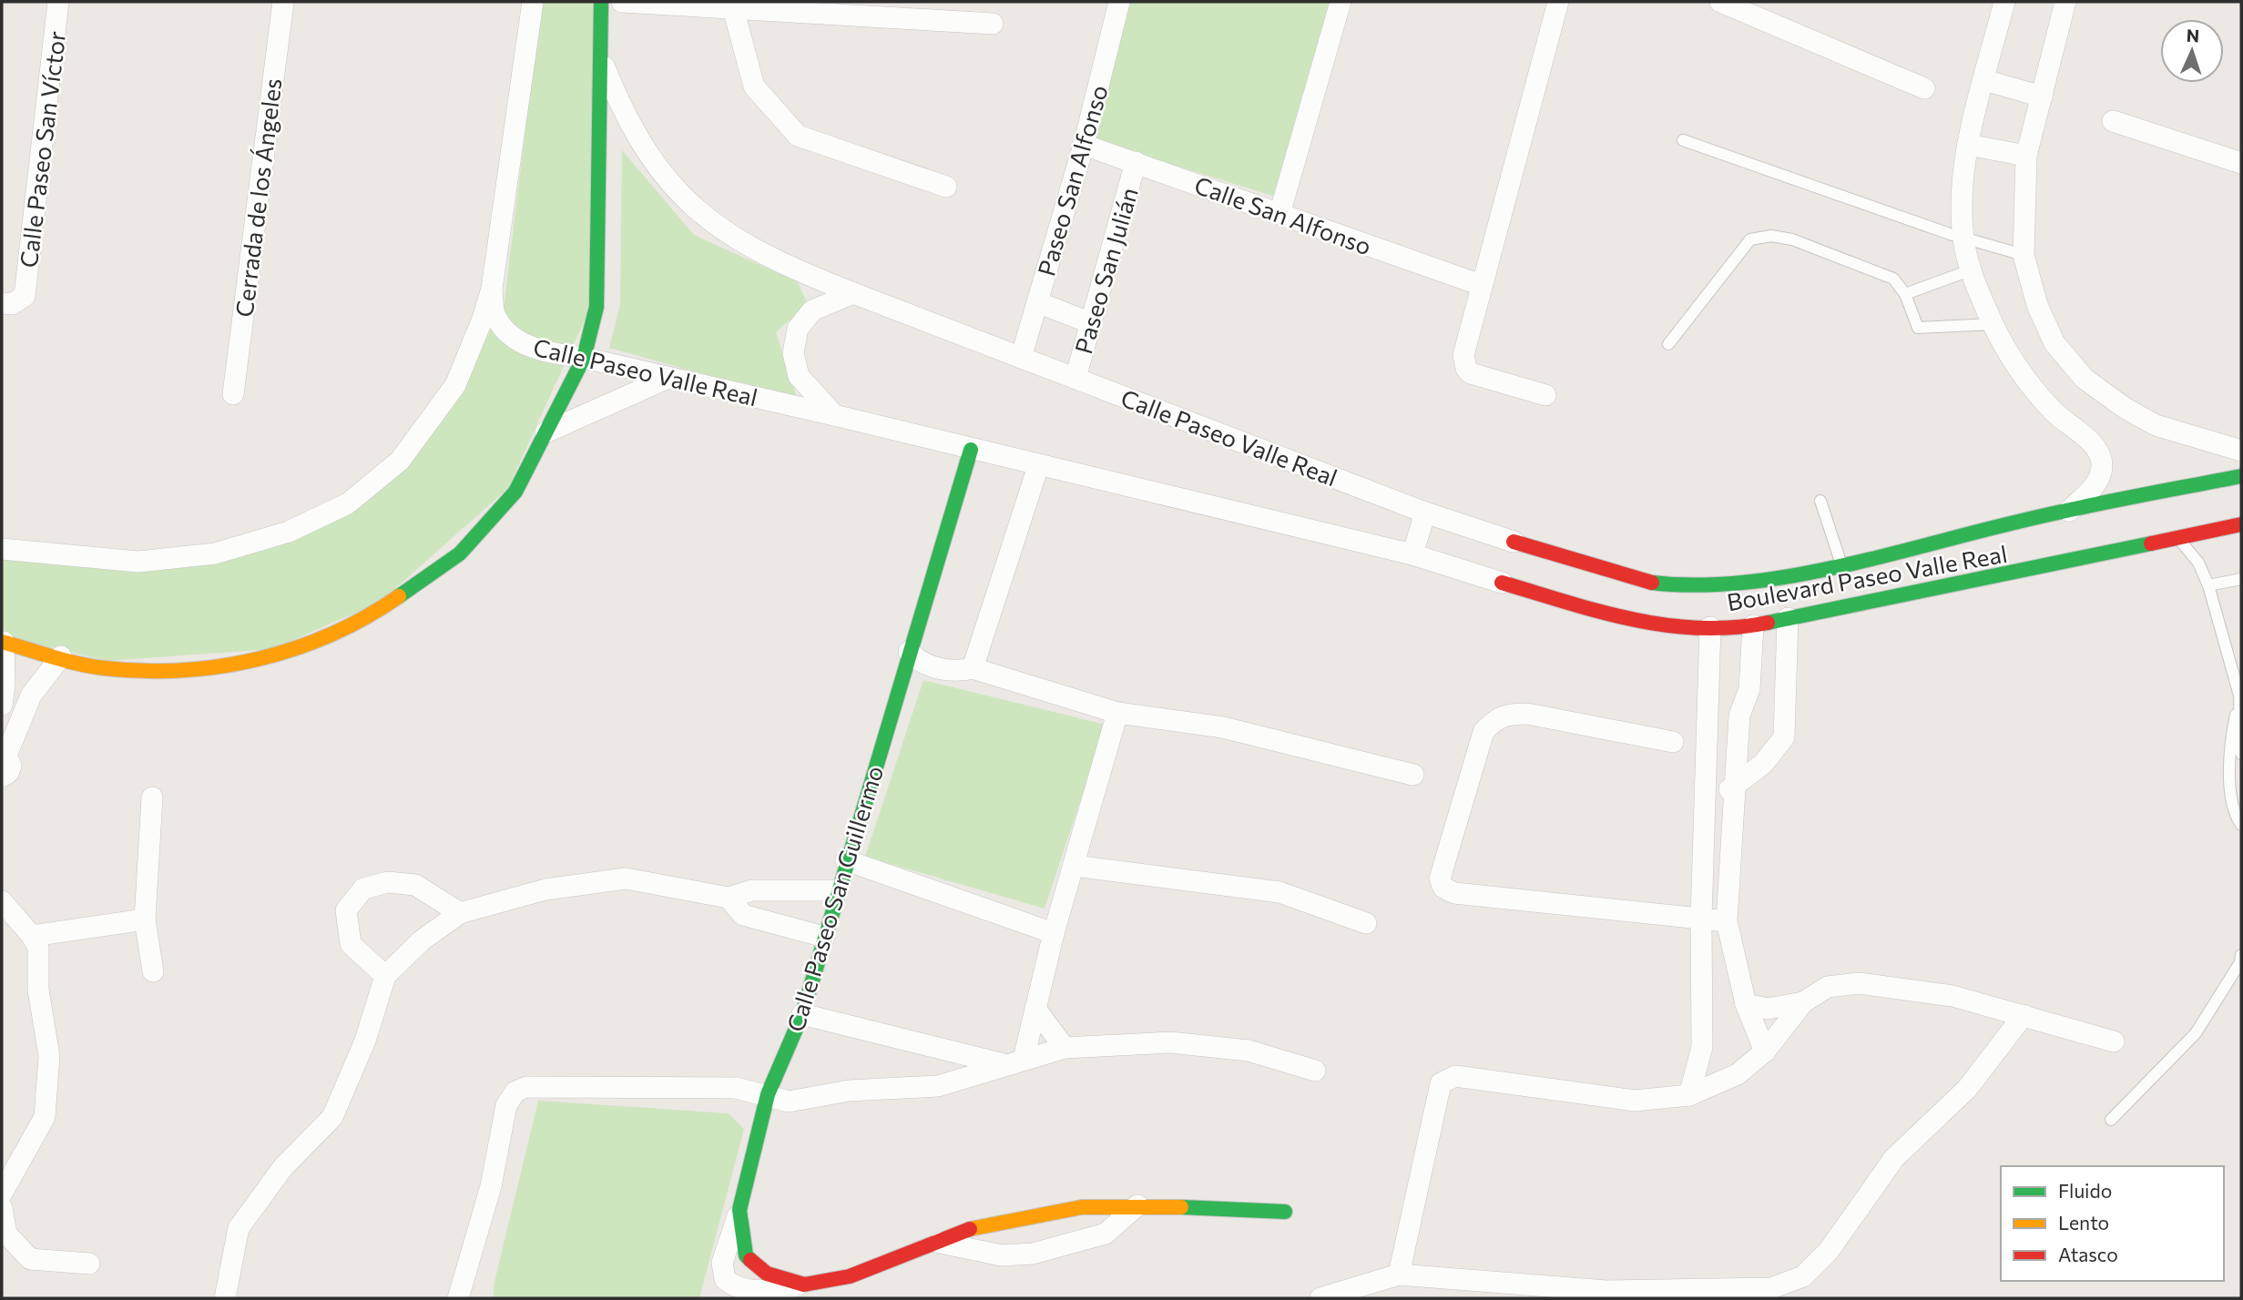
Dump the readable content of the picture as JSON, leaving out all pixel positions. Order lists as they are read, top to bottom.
{
  "streets": {
    "street": [
      "Calle Paseo San Víctor",
      "Paseo San Alfonso",
      "Cerrada de los Ángeles",
      "Calle San Alfonso",
      "Paseo San Julián",
      "Calle Paseo Valle Real",
      "Boulevard Paseo Valle Real",
      "Calle Paseo San Guillermo"
    ]
  },
  "crossings": [
    ["Paseo San Alfonso", "Calle San Alfonso"],
    ["Paseo San Alfonso", "Calle Paseo Valle Real"],
    ["Calle San Alfonso", "Paseo San Julián"],
    ["Paseo San Julián", "Calle Paseo Valle Real"],
    ["Calle Paseo Valle Real", "Boulevard Paseo Valle Real"],
    ["Calle Paseo Valle Real", "Calle Paseo San Guillermo"]
  ],
  "legend": ["Fluido", "Lento", "Atasco"],
  "north": "top"
}
